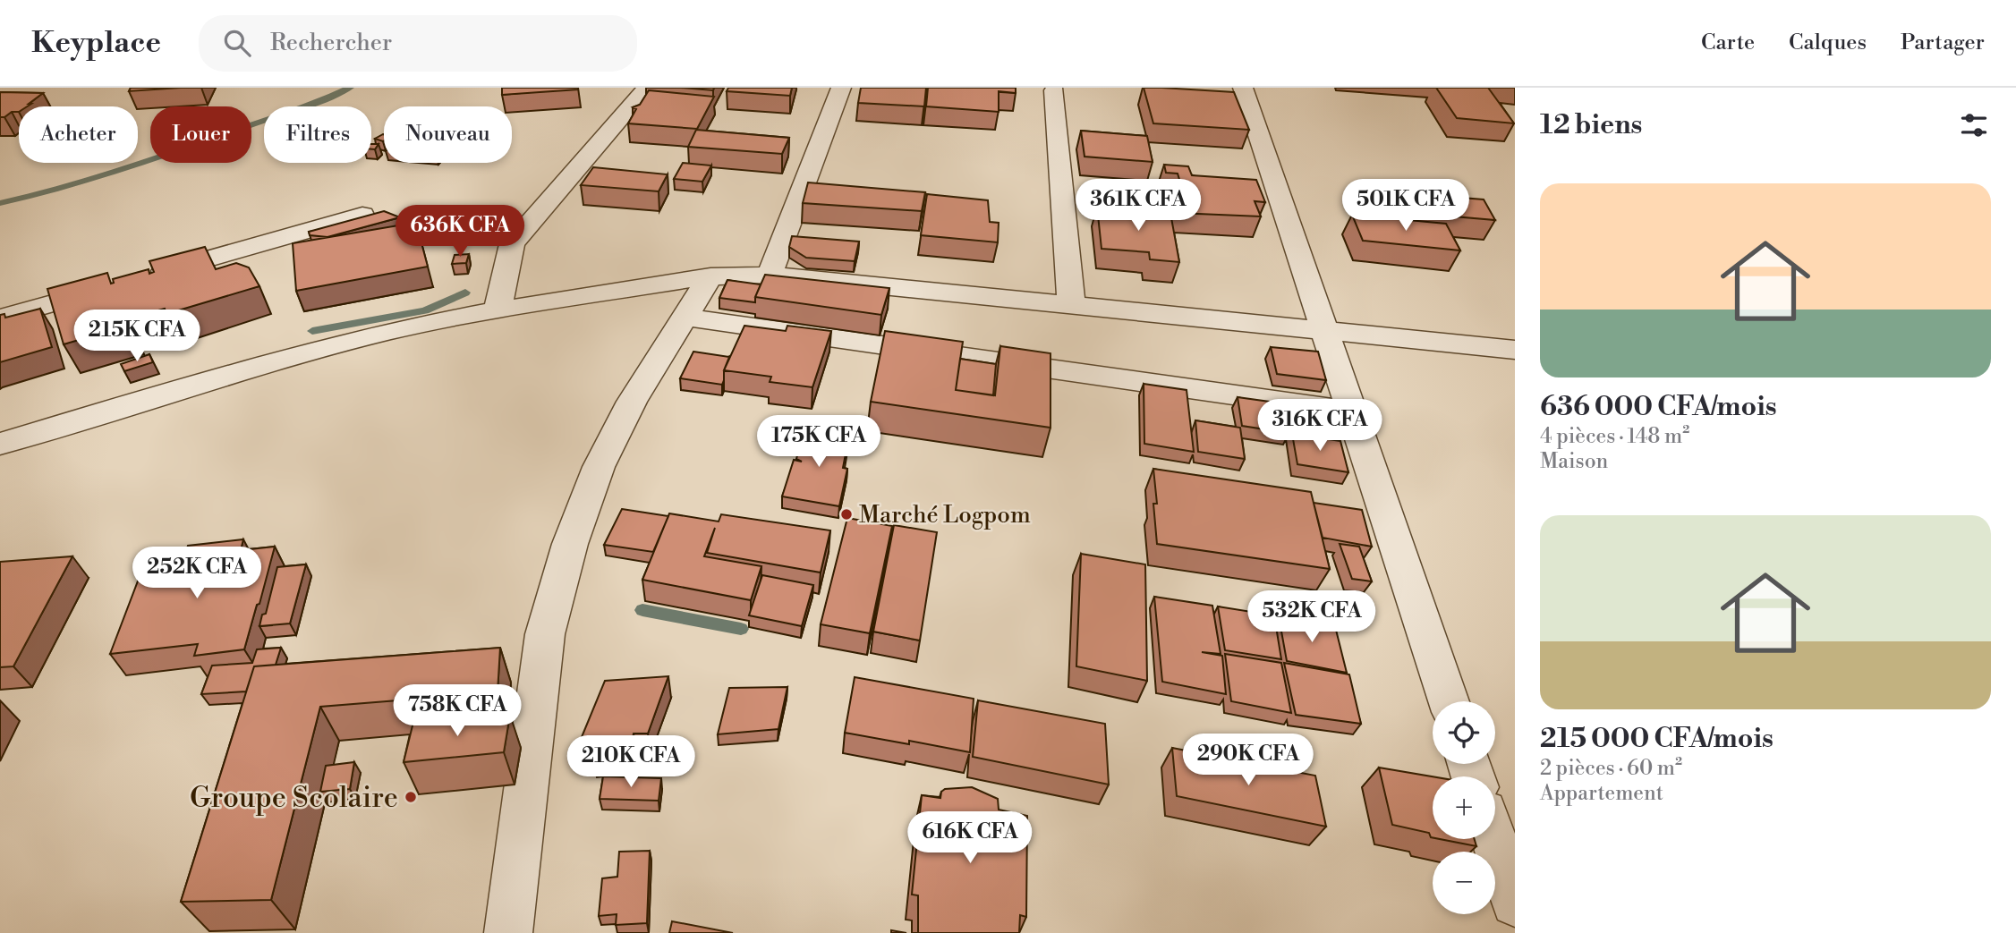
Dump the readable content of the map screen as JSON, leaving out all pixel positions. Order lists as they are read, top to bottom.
{
  "places": ["Marché Logpom", "Groupe Scolaire"],
  "page": {
    "header": "Keyplace",
    "search": "Rechercher",
    "nav": ["Carte", "Calques", "Partager"],
    "heading": "12 biens",
    "chip": [
      "Acheter",
      "Louer",
      "Filtres",
      "Nouveau"
    ],
    "list": [
      {
        "name": "636 000 CFA/mois",
        "note": "4 pièces · 148 m² · Maison"
      },
      {
        "name": "215 000 CFA/mois",
        "note": "2 pièces · 60 m² · Appartement"
      }
    ],
    "price": [
      "361K CFA",
      "501K CFA",
      "636K CFA",
      "215K CFA",
      "316K CFA",
      "175K CFA",
      "252K CFA",
      "532K CFA",
      "758K CFA",
      "290K CFA",
      "210K CFA",
      "616K CFA"
    ],
    "map_buttons": ["+", "−"]
  }
}
